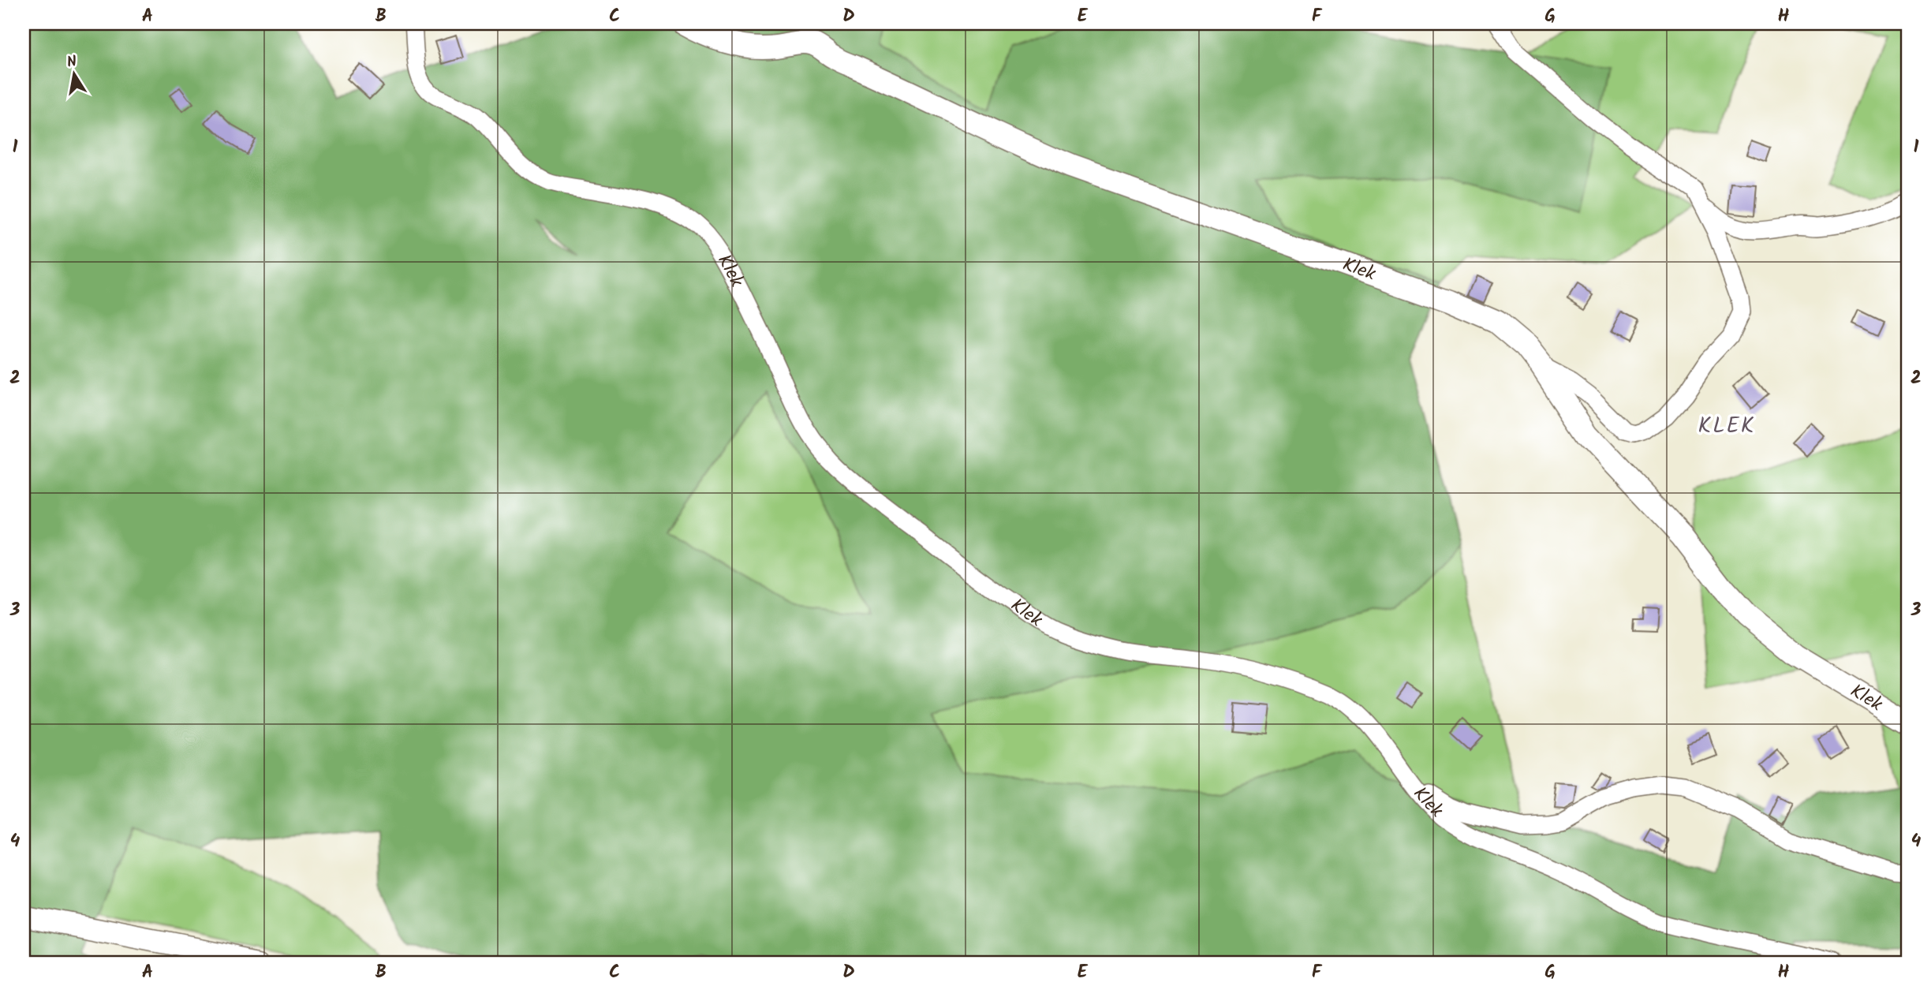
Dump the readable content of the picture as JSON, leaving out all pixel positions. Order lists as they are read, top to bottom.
{
  "streets": {
    "street": ["Klek"]
  },
  "districts": ["KLEK"],
  "north": "top",
  "grid": {
    "columns": [
      "A",
      "B",
      "C",
      "D",
      "E",
      "F",
      "G",
      "H"
    ],
    "rows": [
      "1",
      "2",
      "3",
      "4"
    ]
  }
}
